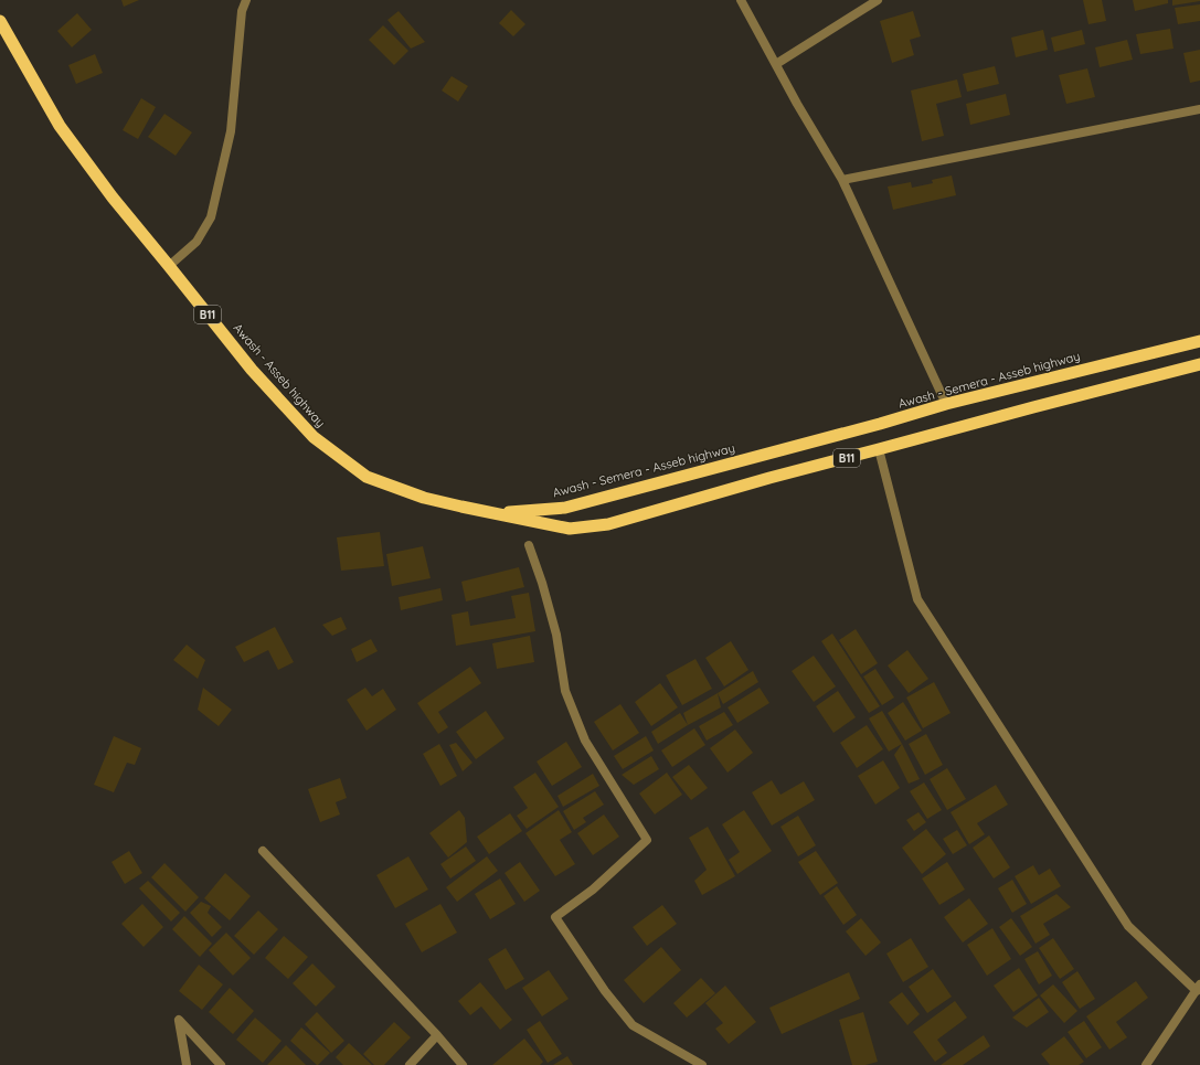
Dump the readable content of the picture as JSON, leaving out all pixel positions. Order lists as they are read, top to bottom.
{
  "streets": {
    "highway": ["B11", "Awash - Asseb highway", "Awash - Semera - Asseb highway"]
  },
  "crossings": [
    ["B11", "Awash - Asseb highway"],
    ["B11", "Awash - Semera - Asseb highway"],
    ["Awash - Asseb highway", "Awash - Semera - Asseb highway"]
  ]
}
